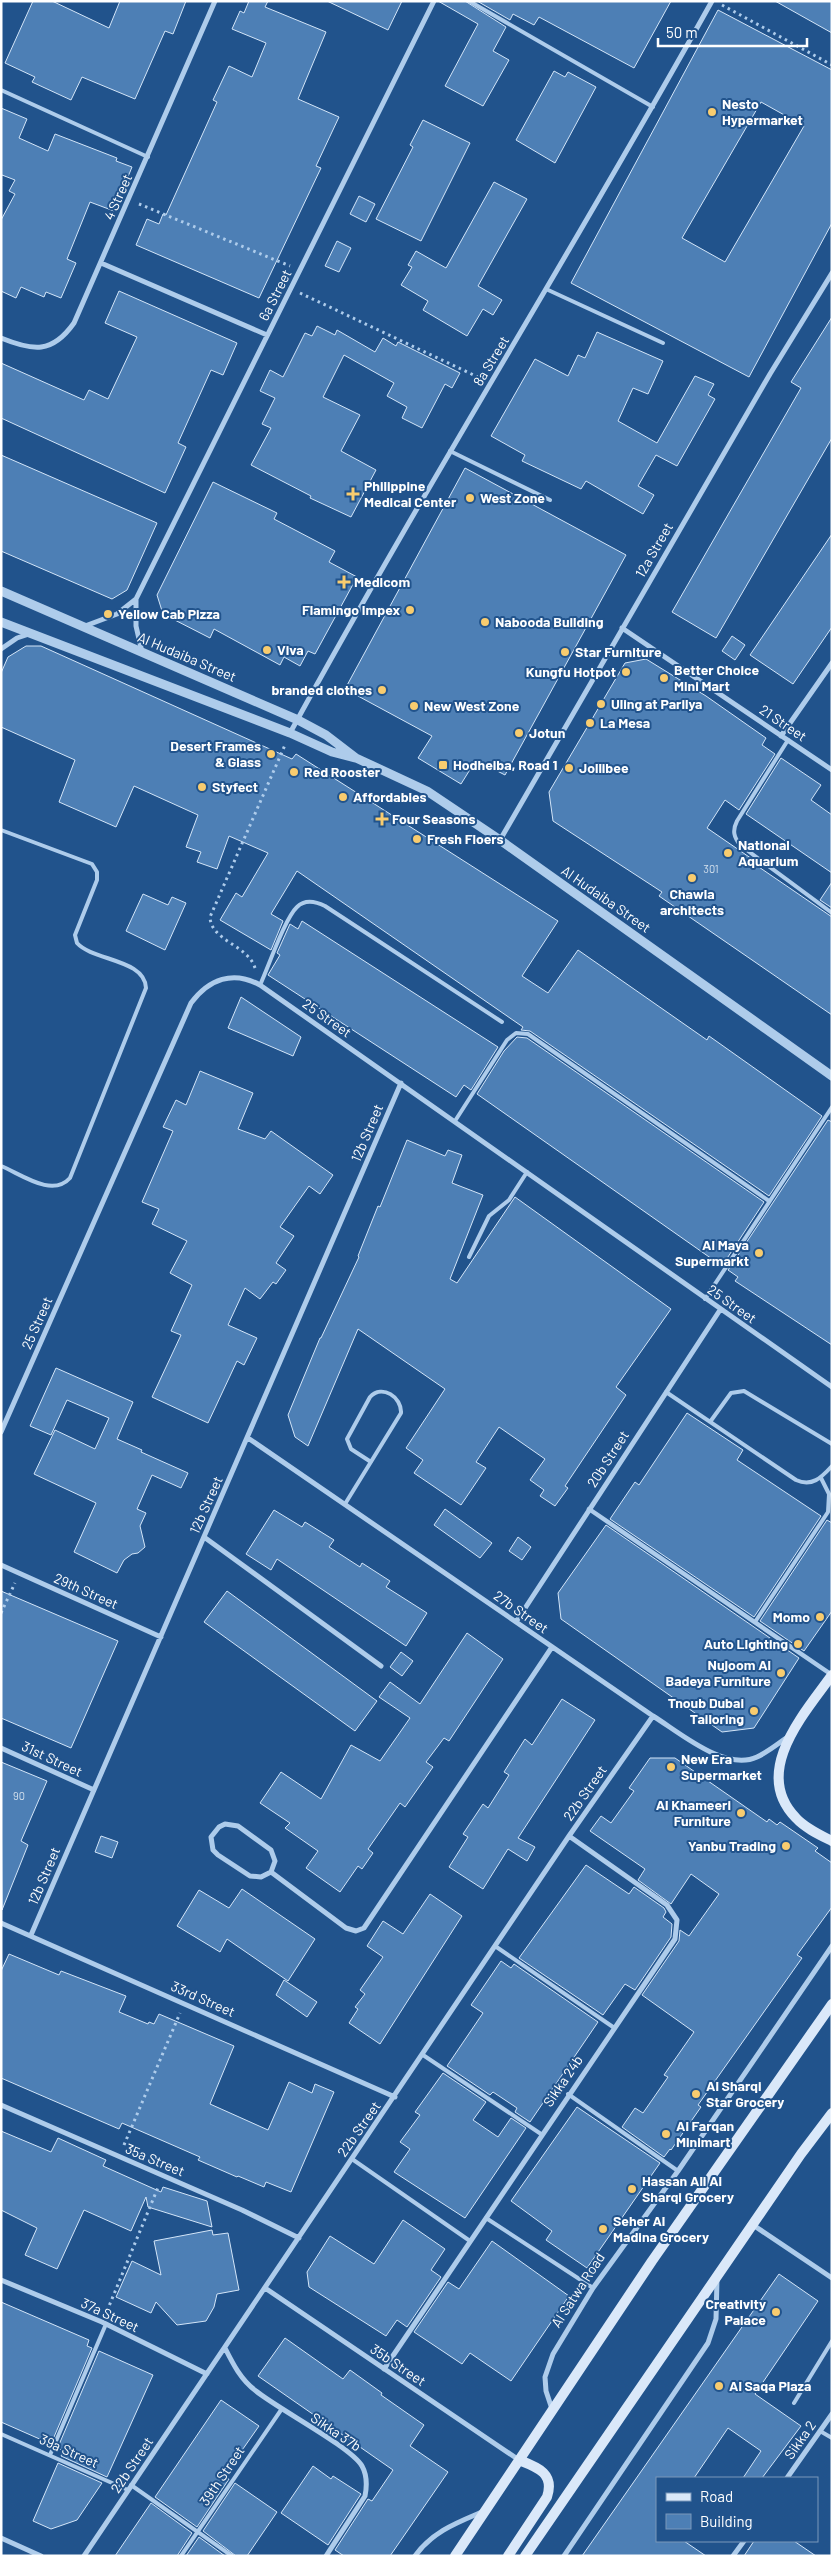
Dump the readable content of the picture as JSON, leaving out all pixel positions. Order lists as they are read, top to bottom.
{
  "streets": {
    "street": [
      "4 Street",
      "6a Street",
      "8a Street",
      "12a Street",
      "Al Hudaiba Street",
      "21 Street",
      "25 Street",
      "12b Street",
      "20b Street",
      "29th Street",
      "27b Street",
      "31st Street",
      "22b Street",
      "33rd Street",
      "Sikka 24b",
      "35a Street",
      "Al Satwa Road",
      "37a Street",
      "35b Street",
      "Sikka 37b",
      "Sikka 2"
    ],
    "lane": ["39a Street", "39th Street"]
  },
  "crossings": [
    ["6a Street", "Al Hudaiba Street"],
    ["8a Street", "Al Hudaiba Street"],
    ["12a Street", "Al Hudaiba Street"],
    ["12a Street", "21 Street"],
    ["25 Street", "12b Street"],
    ["25 Street", "20b Street"],
    ["12b Street", "29th Street"],
    ["12b Street", "27b Street"],
    ["12b Street", "31st Street"],
    ["12b Street", "33rd Street"],
    ["20b Street", "27b Street"],
    ["27b Street", "22b Street"],
    ["22b Street", "33rd Street"],
    ["22b Street", "Sikka 24b"],
    ["22b Street", "35a Street"],
    ["22b Street", "37a Street"],
    ["22b Street", "35b Street"],
    ["22b Street", "Sikka 37b"],
    ["22b Street", "39a Street"],
    ["Sikka 24b", "35b Street"],
    ["Sikka 37b", "39th Street"],
    ["39a Street", "39th Street"]
  ],
  "places": {
    "other": [
      "Nesto Hypermarket",
      "West Zone",
      "Flamingo Impex",
      "Yellow Cab Pizza",
      "Nabooda Building",
      "Viva",
      "Star Furniture",
      "Kungfu Hotpot",
      "Better Choice Mini Mart",
      "branded clothes",
      "Uling at Parilya",
      "New West Zone",
      "La Mesa",
      "Jotun",
      "Desert Frames & Glass",
      "Jollibee",
      "Red Rooster",
      "Styfect",
      "Affordables",
      "Fresh Floers",
      "National Aquarium",
      "Chawla architects",
      "Al Maya Supermarkt",
      "Momo",
      "Auto LIghting",
      "Nujoom Al Badeya Furniture",
      "Tnoub Dubai Tailoring",
      "New Era Supermarket",
      "Al Khameeri Furniture",
      "Yanbu Trading",
      "Al Sharqi Star Grocery",
      "Al Farqan Minimart",
      "Hassan Ali Al Sharqi Grocery",
      "Seher Al Madina Grocery",
      "Creativity Palace",
      "Al Saqa Plaza"
    ],
    "health": ["Philippine Medical Center", "Medicom", "Four Seasons"],
    "transit": ["Hodheiba, Road 1"]
  },
  "house_numbers": ["301", "90"],
  "legend": ["Road", "Building"],
  "scale_bar": "50 m"
}
